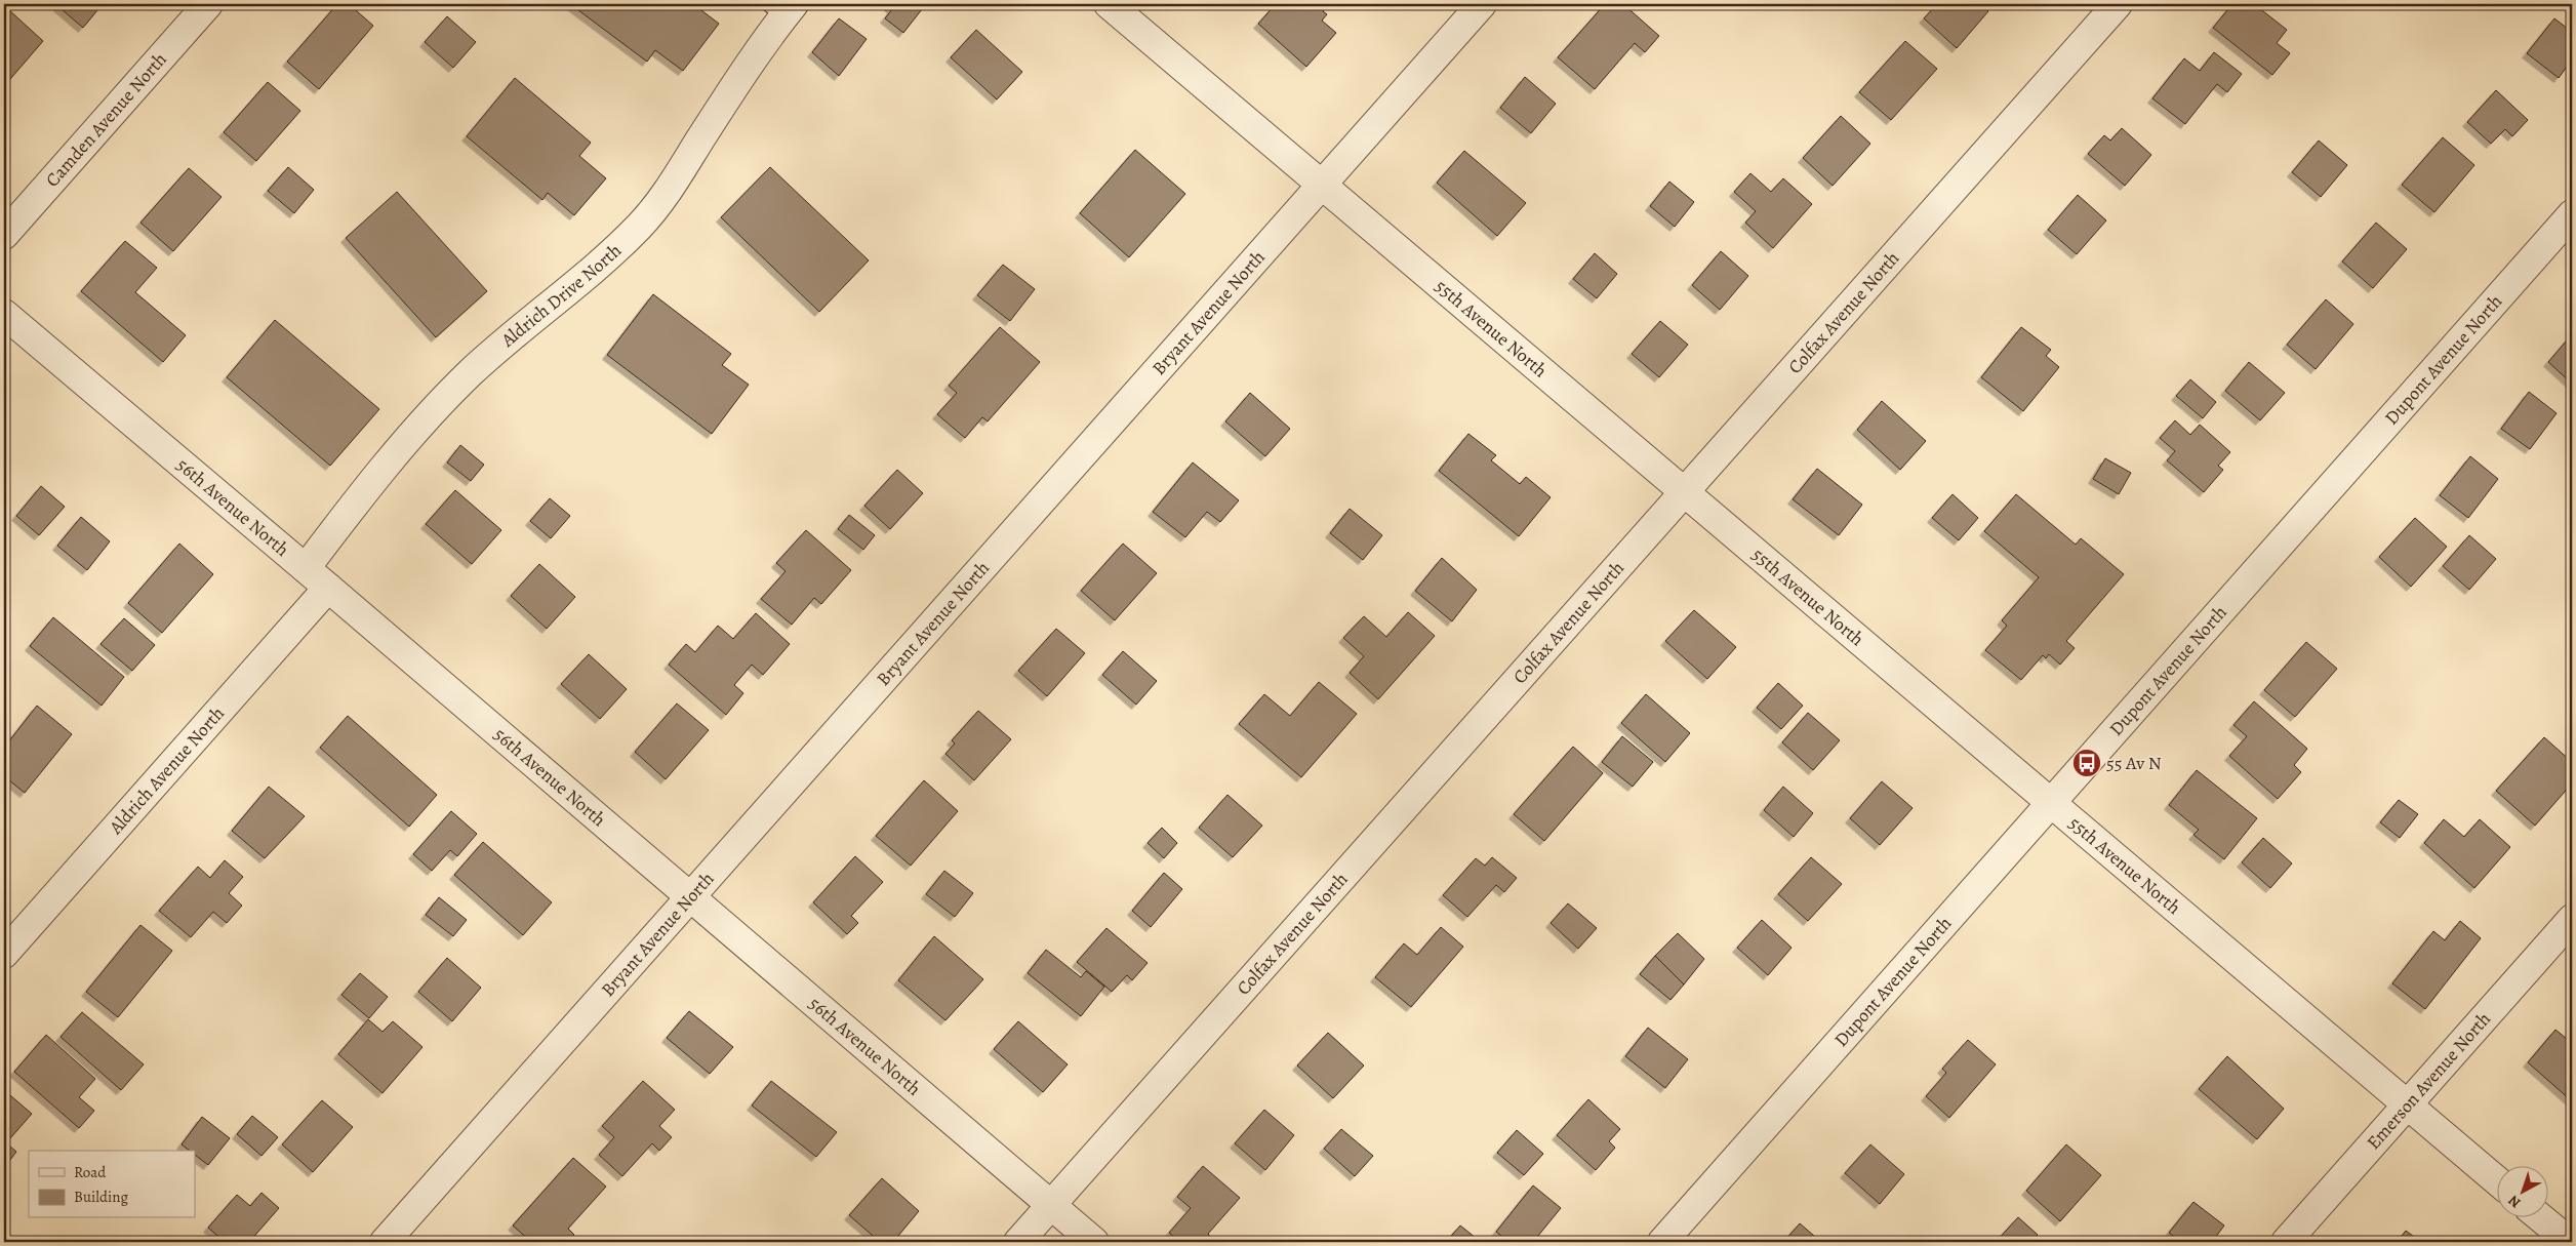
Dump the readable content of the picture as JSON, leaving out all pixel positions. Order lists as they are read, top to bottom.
{
  "streets": {
    "street": [
      "Camden Avenue North",
      "Aldrich Drive North",
      "Bryant Avenue North",
      "Colfax Avenue North",
      "55th Avenue North",
      "Dupont Avenue North",
      "56th Avenue North",
      "Aldrich Avenue North",
      "Emerson Avenue North"
    ]
  },
  "crossings": [
    ["Aldrich Drive North", "56th Avenue North"],
    ["Bryant Avenue North", "55th Avenue North"],
    ["Bryant Avenue North", "56th Avenue North"],
    ["Colfax Avenue North", "55th Avenue North"],
    ["Colfax Avenue North", "56th Avenue North"],
    ["55th Avenue North", "Dupont Avenue North"],
    ["55th Avenue North", "Emerson Avenue North"],
    ["56th Avenue North", "Aldrich Avenue North"]
  ],
  "places": {
    "bus stop": ["55 Av N"]
  },
  "legend": ["Road", "Building"],
  "north": "bottom left"
}
